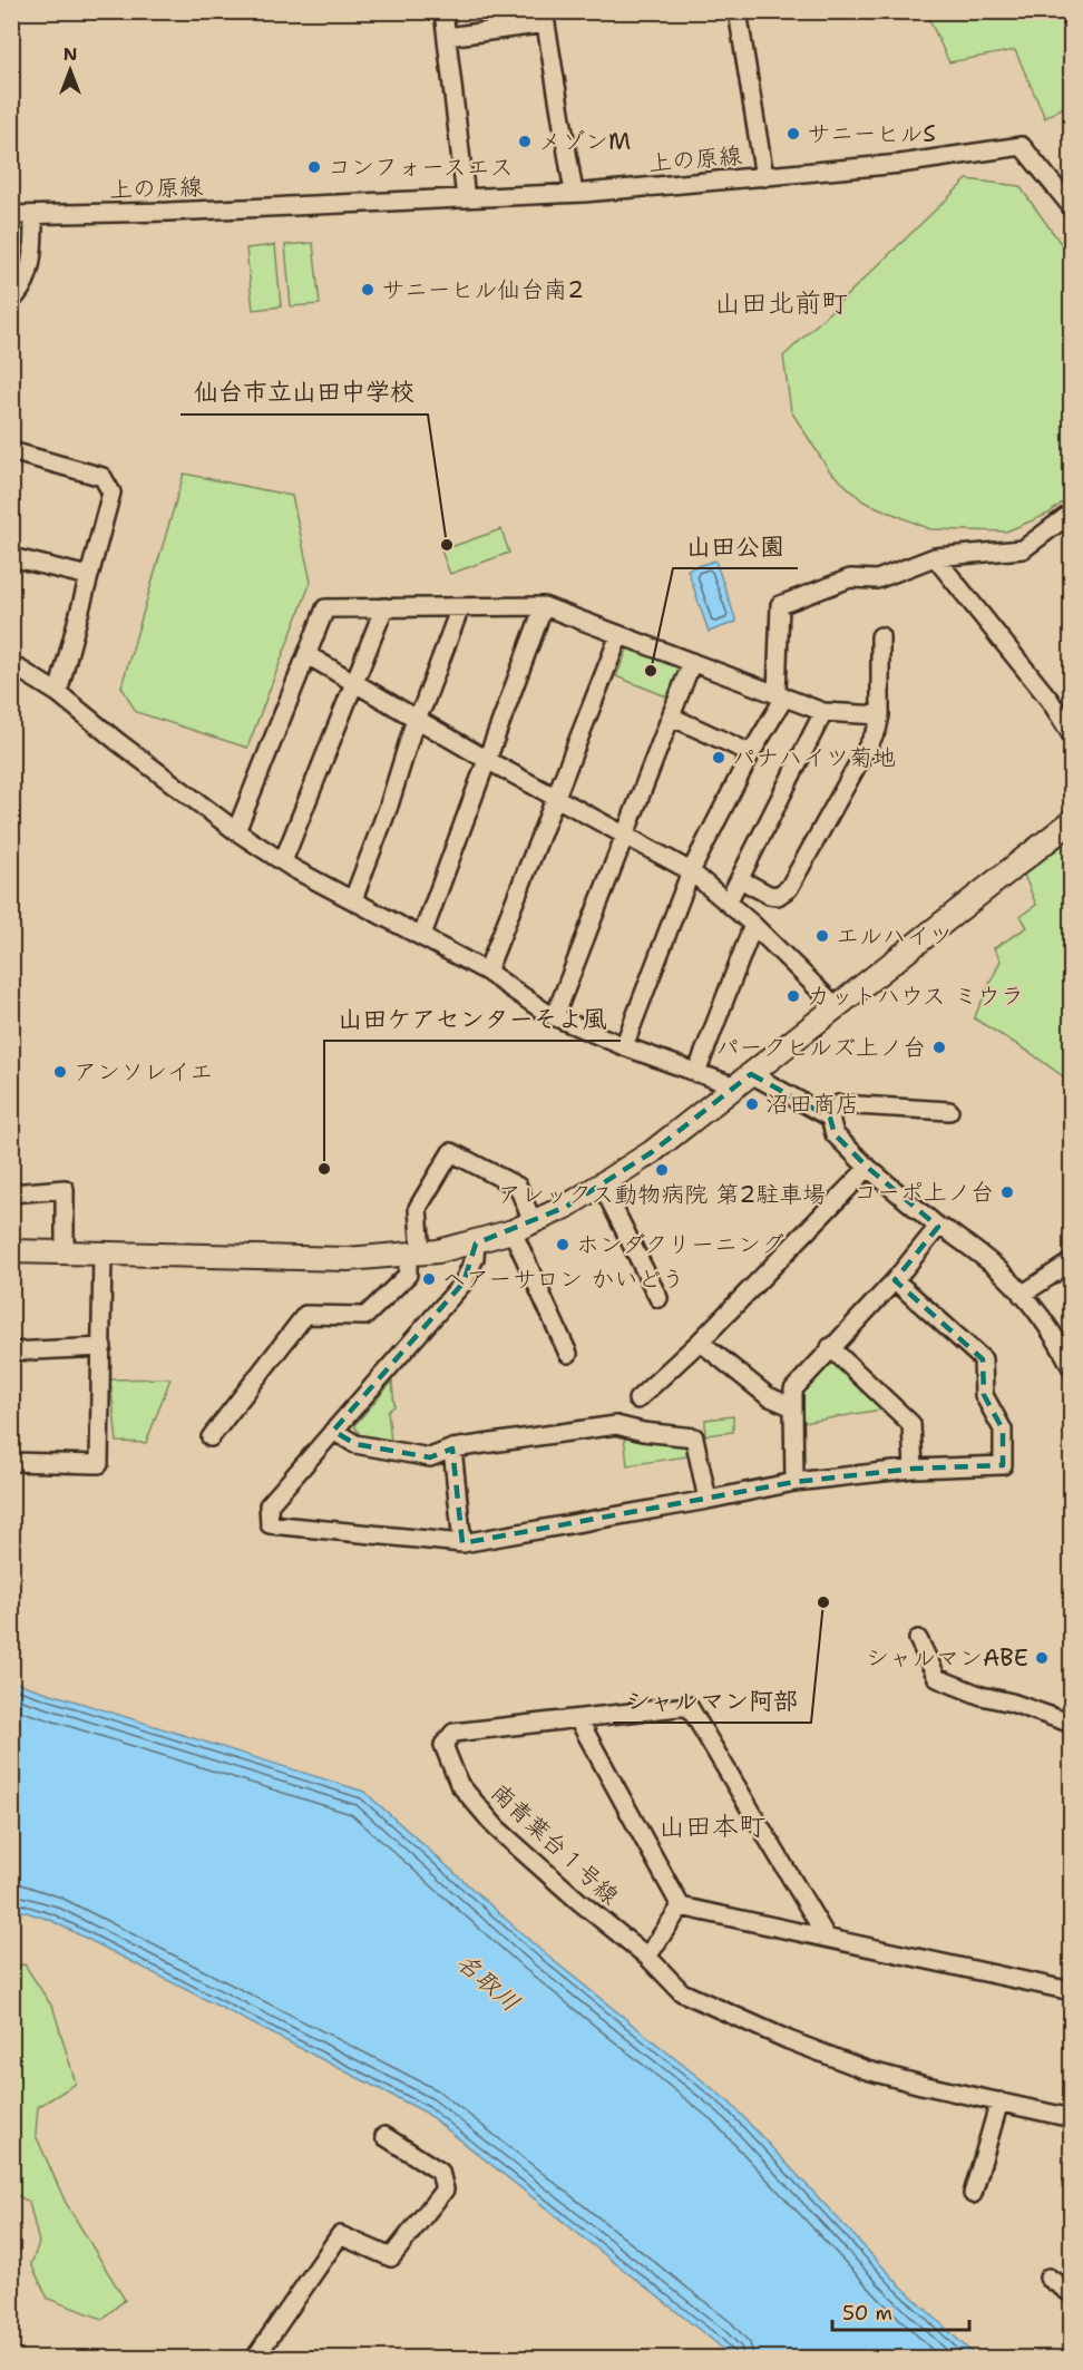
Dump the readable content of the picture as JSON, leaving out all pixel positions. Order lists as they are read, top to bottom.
{
  "streets": {
    "street": ["上の原線", "南青葉台１号線"]
  },
  "districts": ["山田北前町", "山田本町"],
  "water": ["名取川"],
  "places": [
    "サニーヒルS",
    "メゾンM",
    "コンフォースエス",
    "サニーヒル仙台南2",
    "仙台市立山田中学校",
    "山田公園",
    "パナハイツ菊地",
    "エルハイツ",
    "カットハウス ミウラ",
    "パークヒルズ上ノ台",
    "アンソレイエ",
    "沼田商店",
    "山田ケアセンターそよ風",
    "アレックス動物病院 第2駐車場",
    "コーポ上ノ台",
    "ホンダクリーニング",
    "ヘアーサロン かいどう",
    "シャルマン阿部",
    "シャルマンABE"
  ],
  "scale_bar": "50 m",
  "north": "top"
}
